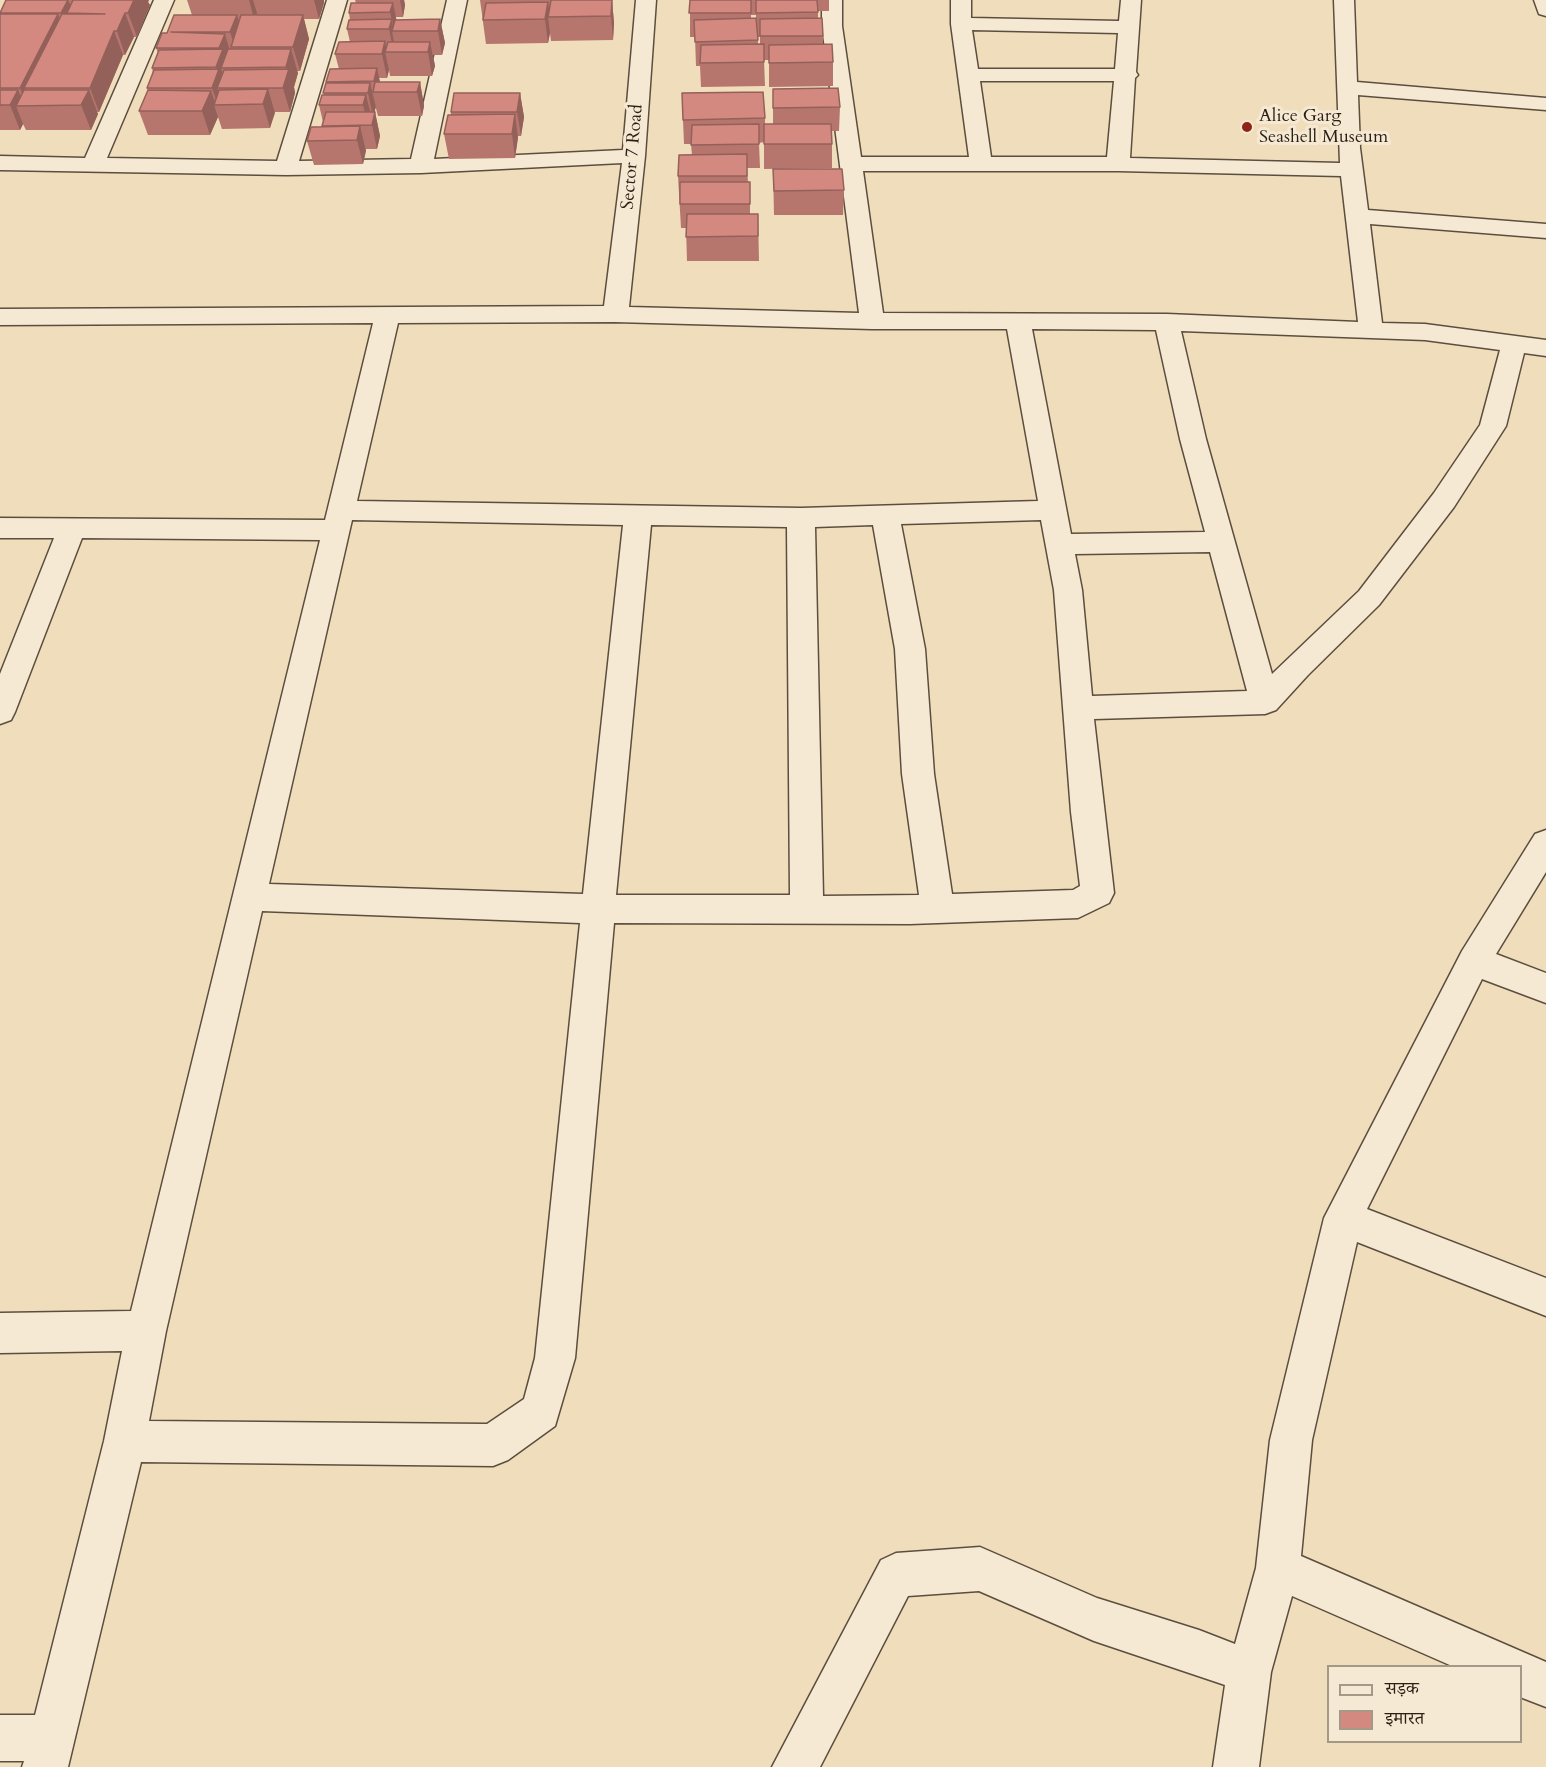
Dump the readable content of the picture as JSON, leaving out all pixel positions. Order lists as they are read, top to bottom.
{
  "streets": {
    "street": ["Sector 7 Road"]
  },
  "places": ["Alice Garg Seashell Museum"],
  "legend": ["सड़क", "इमारत"]
}
